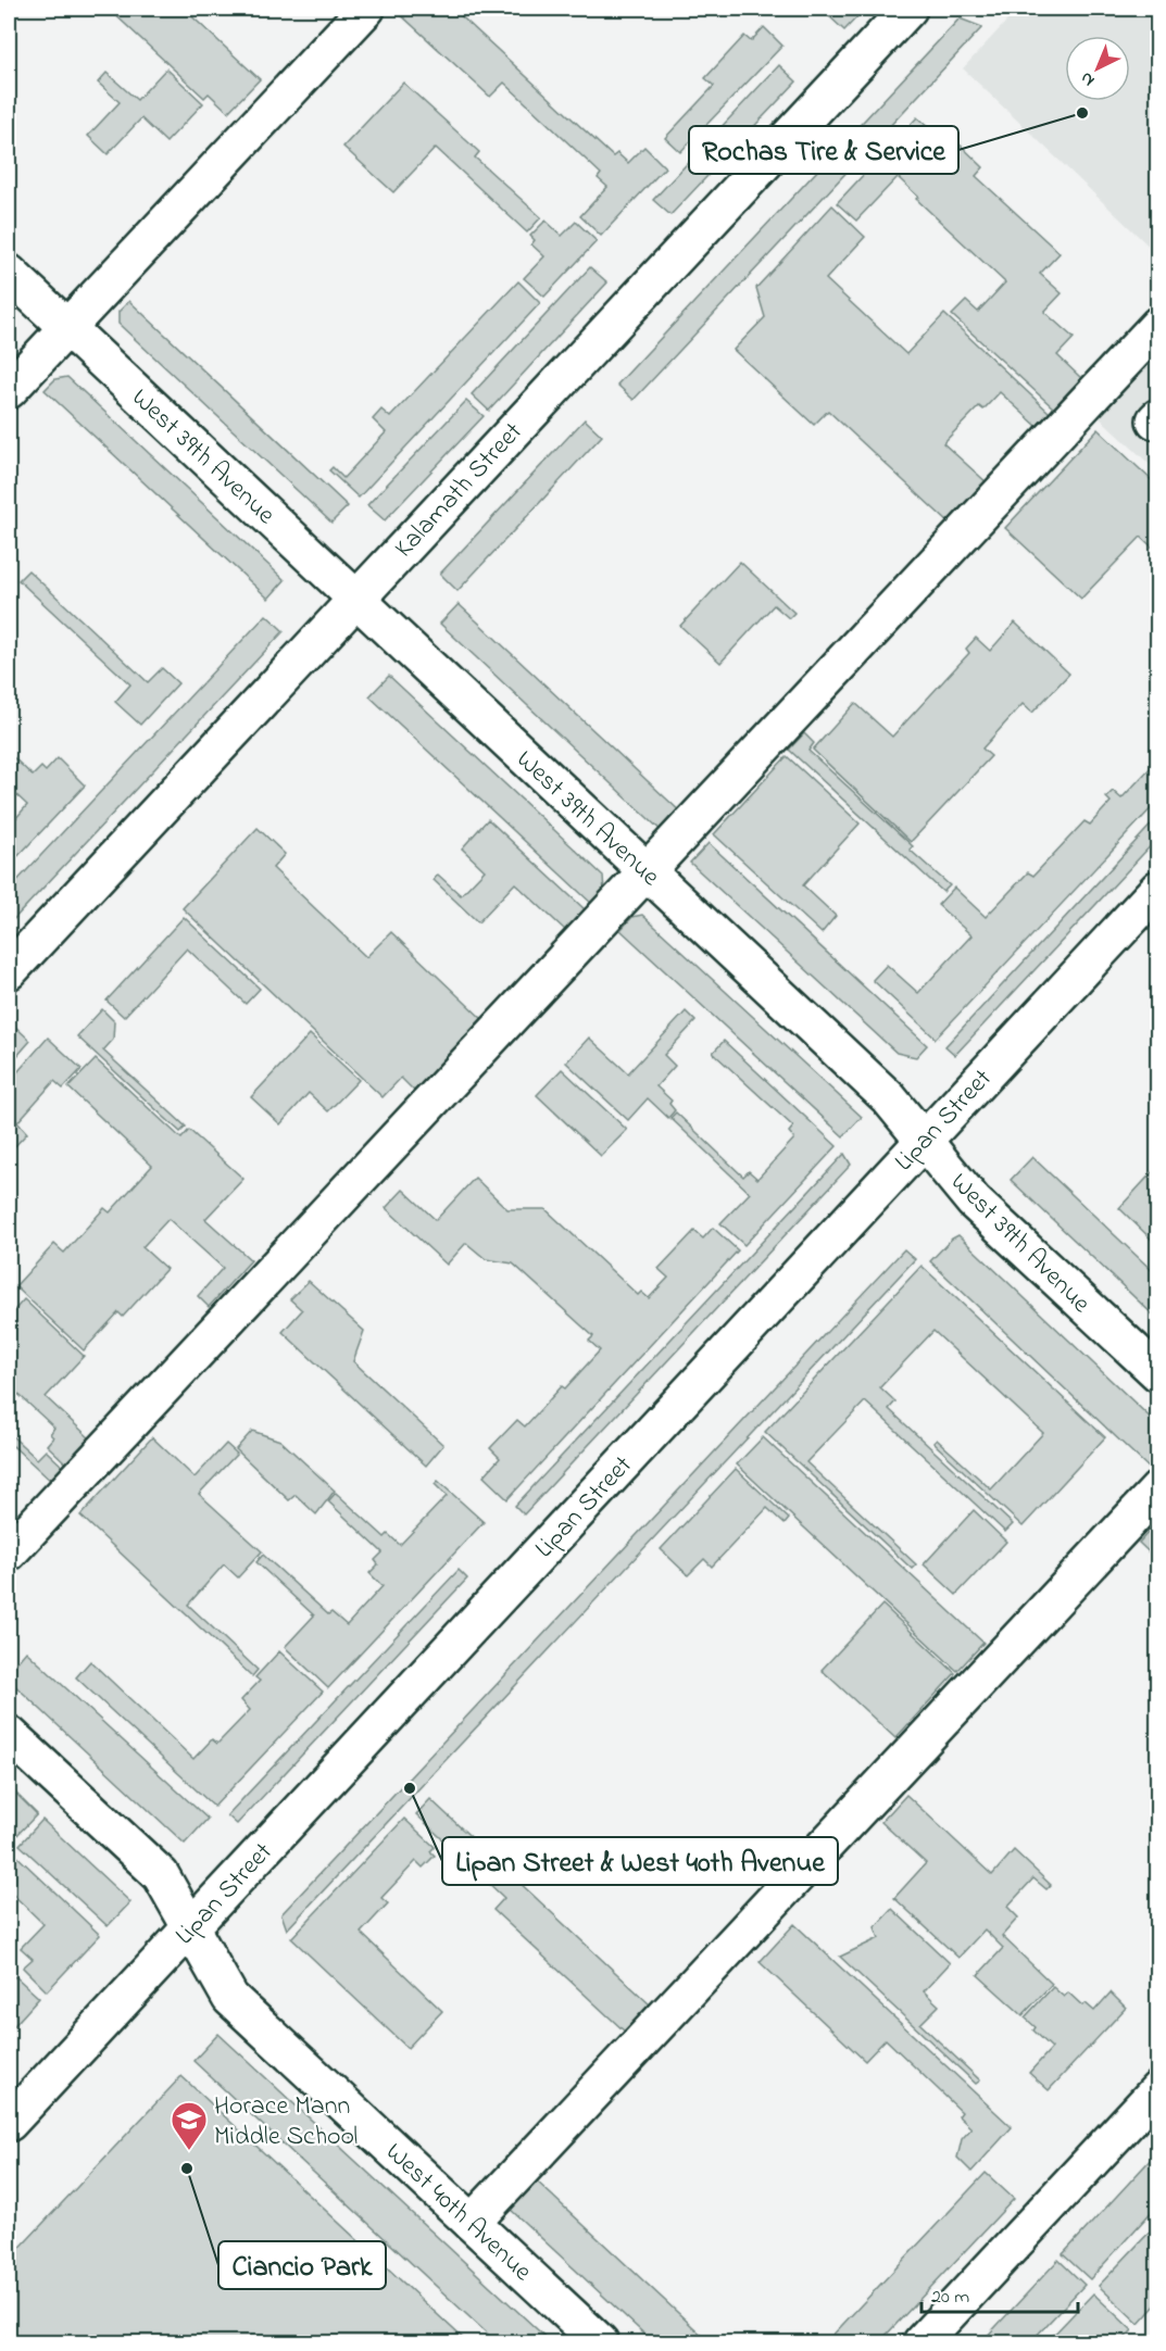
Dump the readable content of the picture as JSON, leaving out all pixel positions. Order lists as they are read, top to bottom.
{
  "streets": {
    "street": [
      "West 39th Avenue",
      "Kalamath Street",
      "Lipan Street",
      "West 40th Avenue"
    ]
  },
  "crossings": [
    ["West 39th Avenue", "Kalamath Street"],
    ["West 39th Avenue", "Lipan Street"],
    ["Lipan Street", "West 40th Avenue"]
  ],
  "places": {
    "other": ["Rochas Tire & Service", "Lipan Street & West 40th Avenue", "Ciancio Park"],
    "school or university": ["Horace Mann Middle School"]
  },
  "scale_bar": "20 m",
  "north": "bottom left"
}
